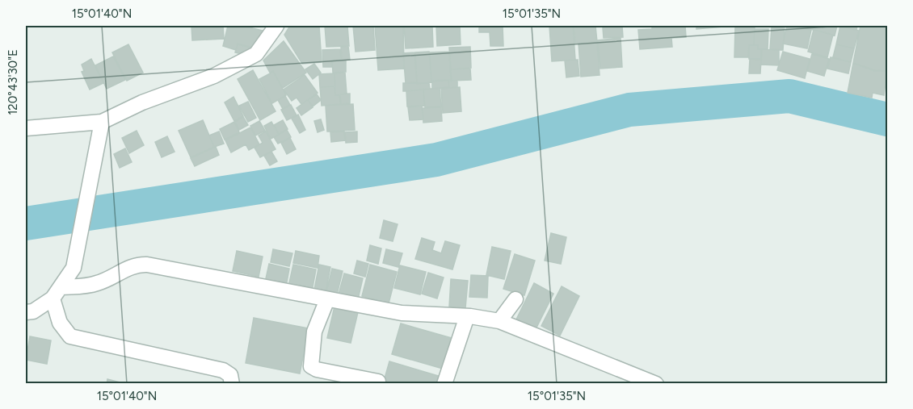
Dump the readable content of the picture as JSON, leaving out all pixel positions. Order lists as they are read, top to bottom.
{
  "coordinates": ["15°01'40\"N", "15°01'35\"N", "120°43'30\"E"]
}
